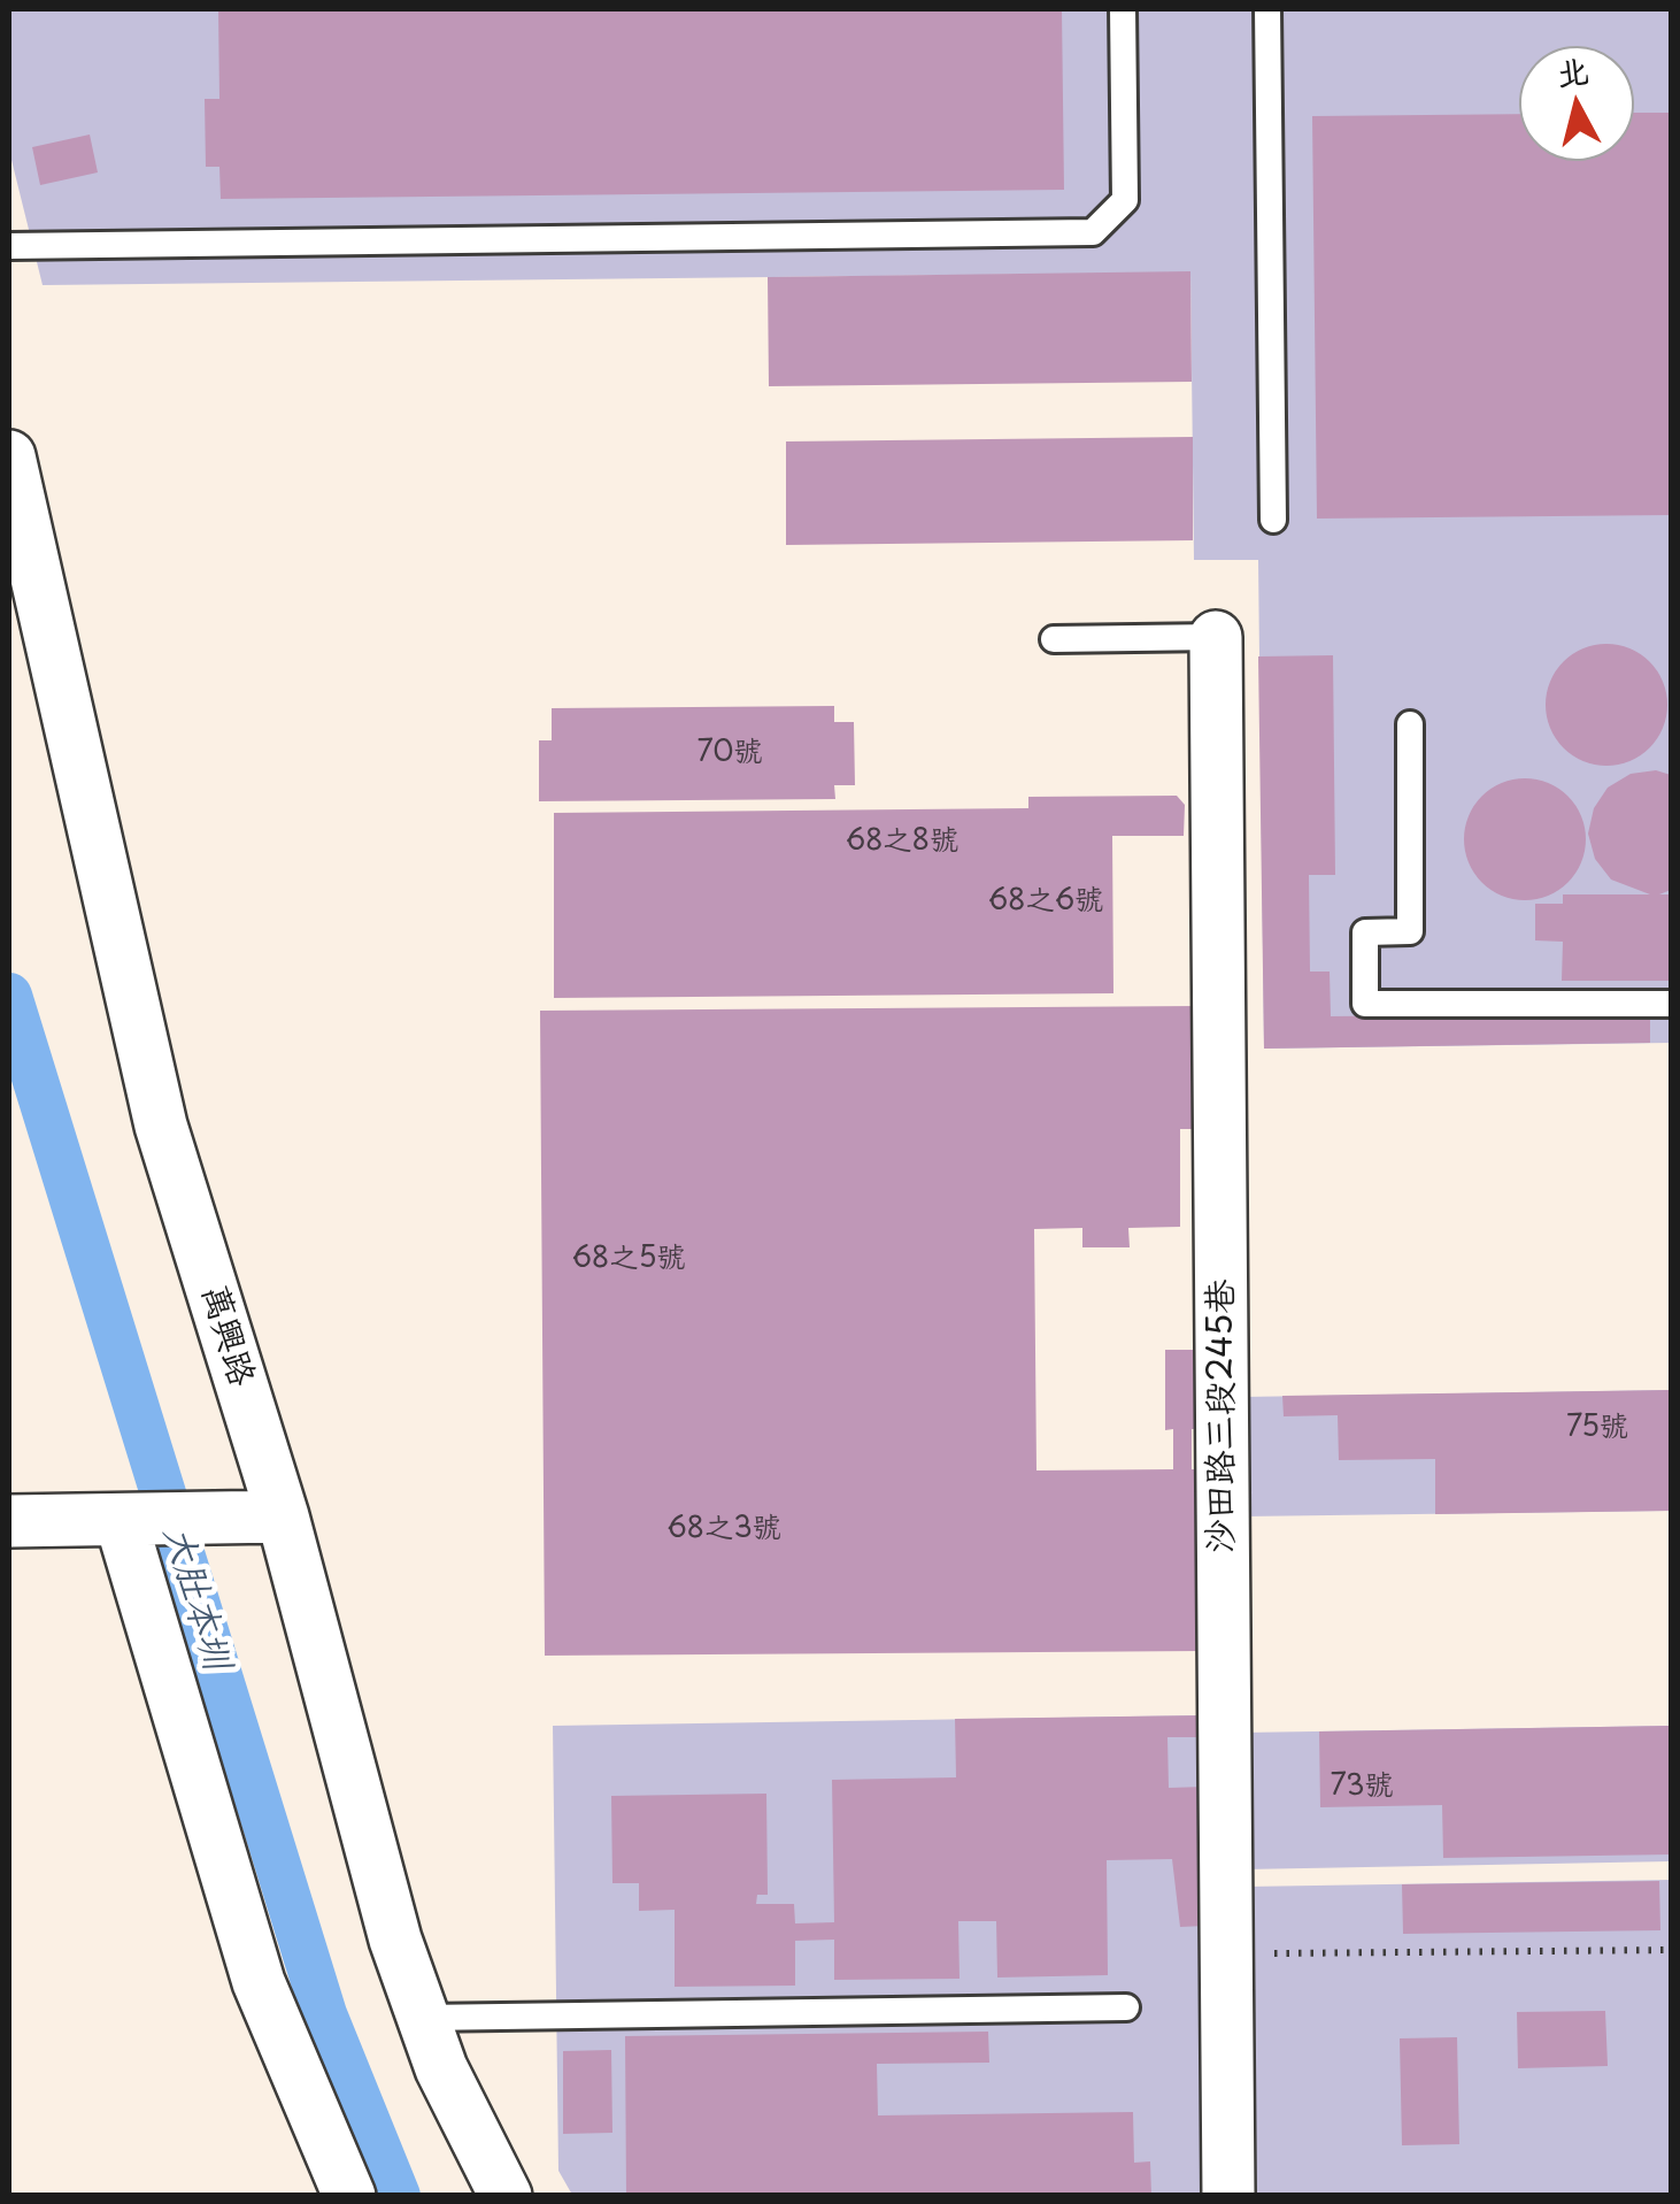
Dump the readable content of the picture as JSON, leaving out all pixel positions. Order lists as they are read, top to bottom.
{
  "streets": {
    "street": ["萬興路", "沙田路三段245巷"]
  },
  "water": ["大肚本圳"],
  "house_numbers": [
    "70號",
    "68之8號",
    "68之6號",
    "68之5號",
    "75號",
    "68之3號",
    "73號"
  ],
  "north": "top"
}
